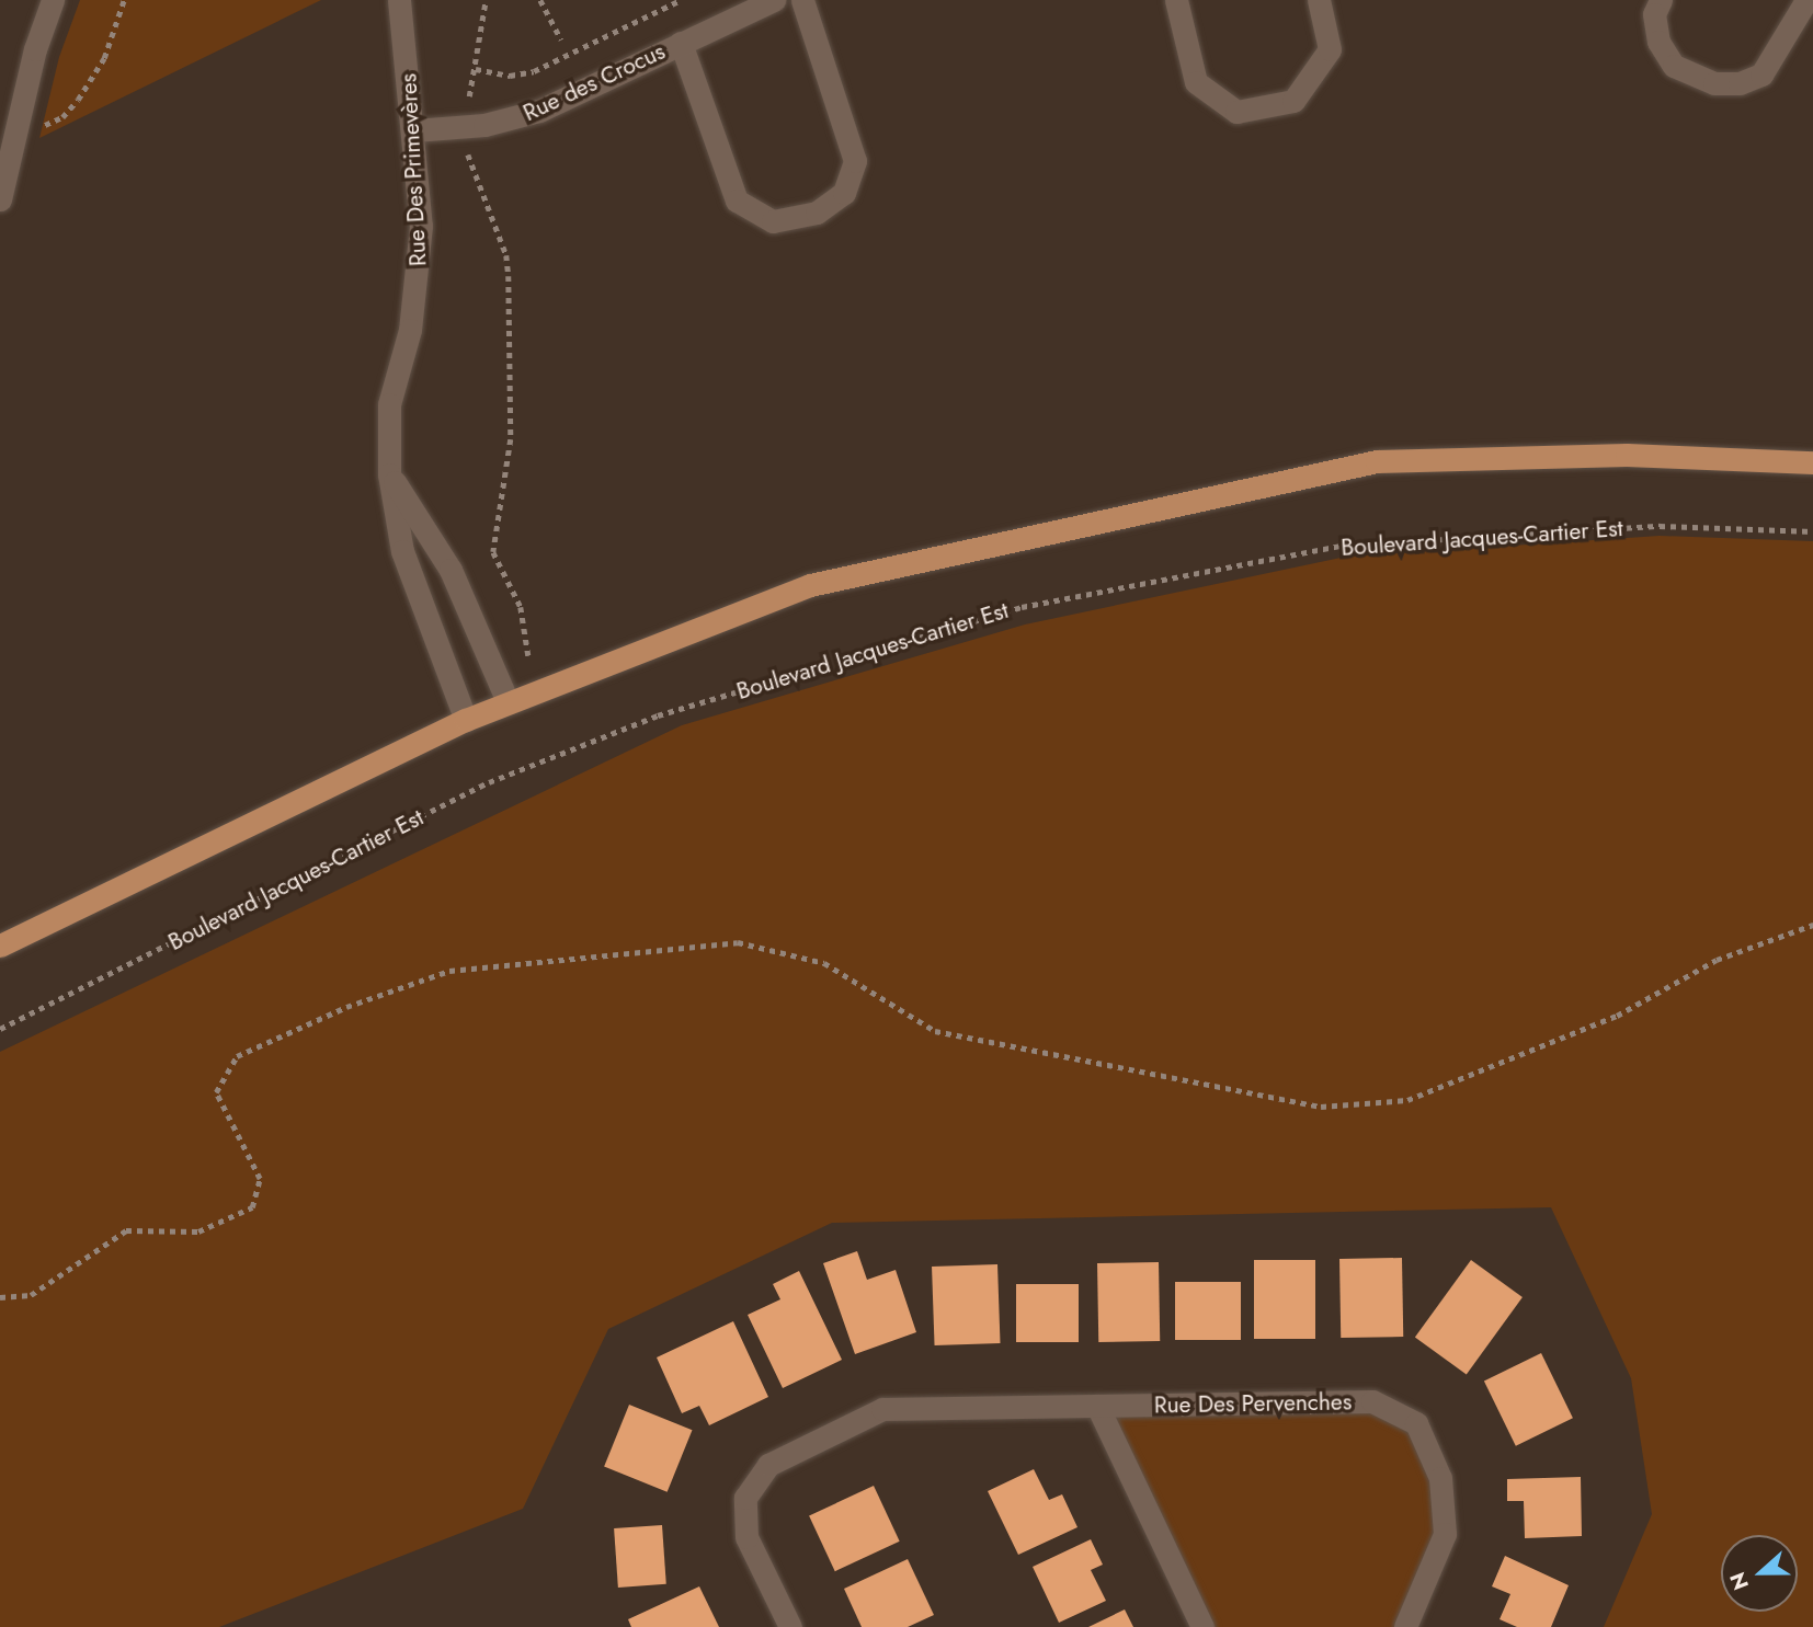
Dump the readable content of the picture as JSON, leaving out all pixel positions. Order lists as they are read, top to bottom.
{
  "streets": {
    "street": ["Rue des Crocus", "Rue Des Primevères", "Rue Des Pervenches"],
    "path": ["Boulevard Jacques-Cartier Est"]
  },
  "crossings": [
    ["Rue des Crocus", "Rue Des Primevères"]
  ],
  "north": "left"
}
